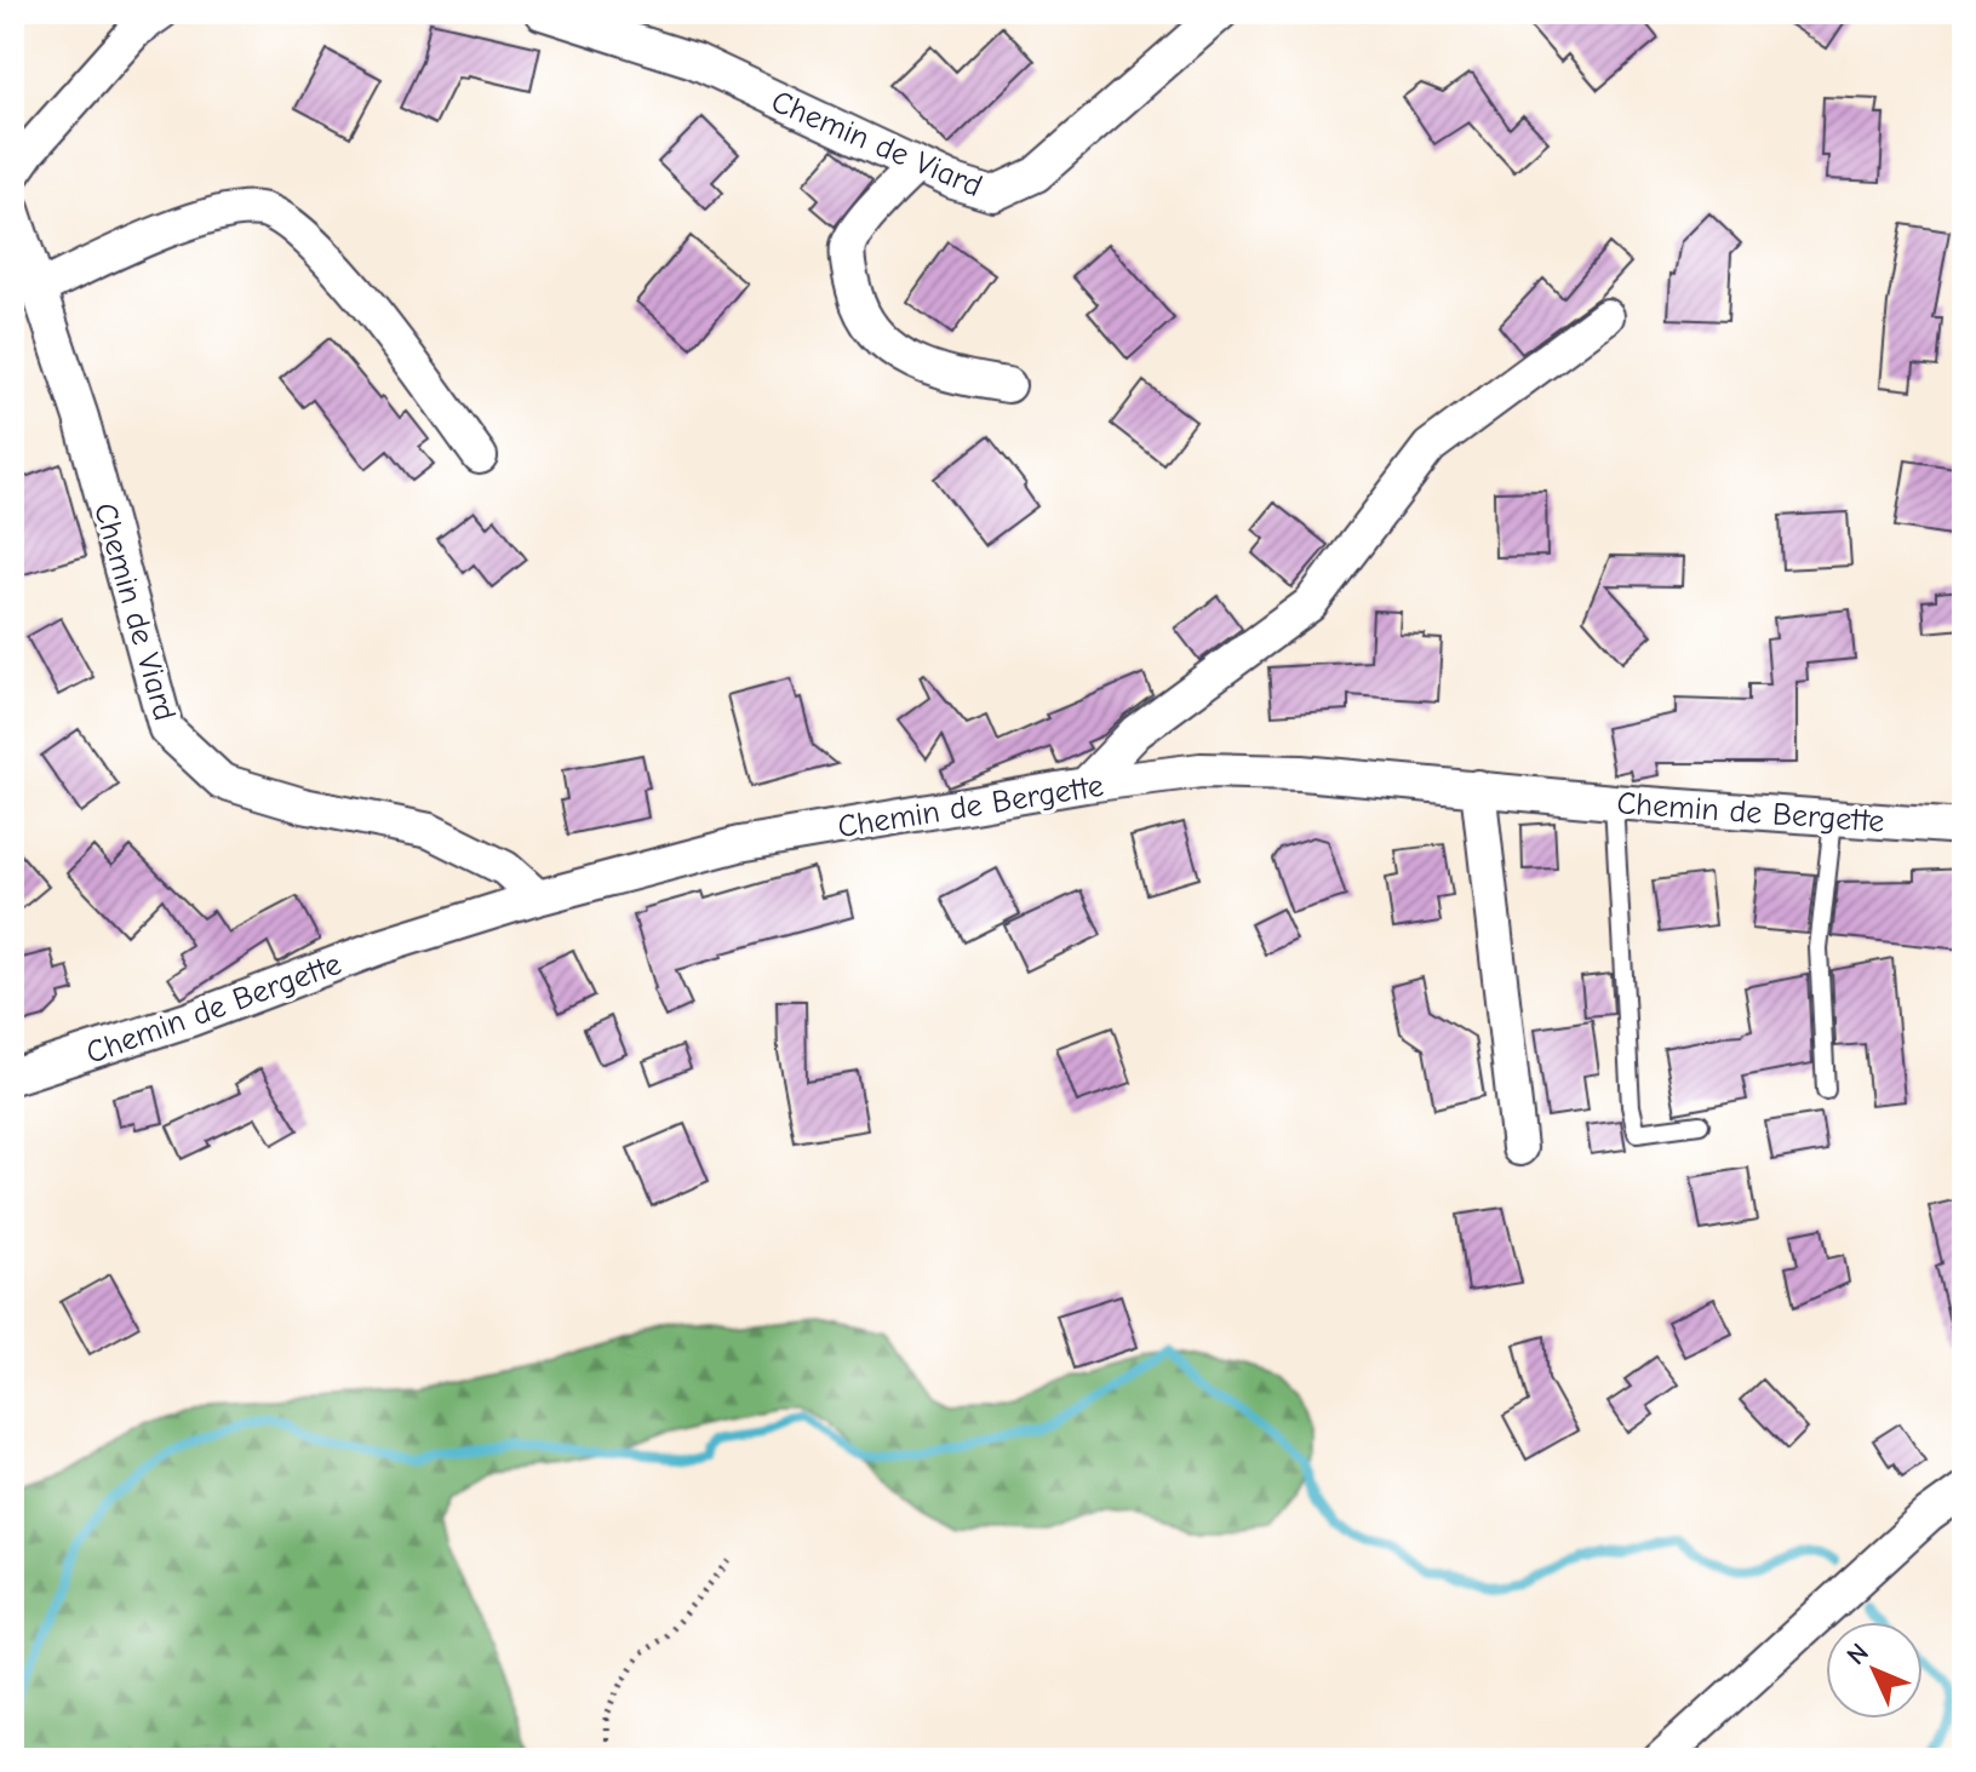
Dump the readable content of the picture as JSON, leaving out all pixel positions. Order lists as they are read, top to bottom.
{
  "streets": {
    "street": ["Chemin de Viard", "Chemin de Bergette"]
  },
  "crossings": [
    ["Chemin de Viard", "Chemin de Bergette"]
  ],
  "north": "top left"
}
